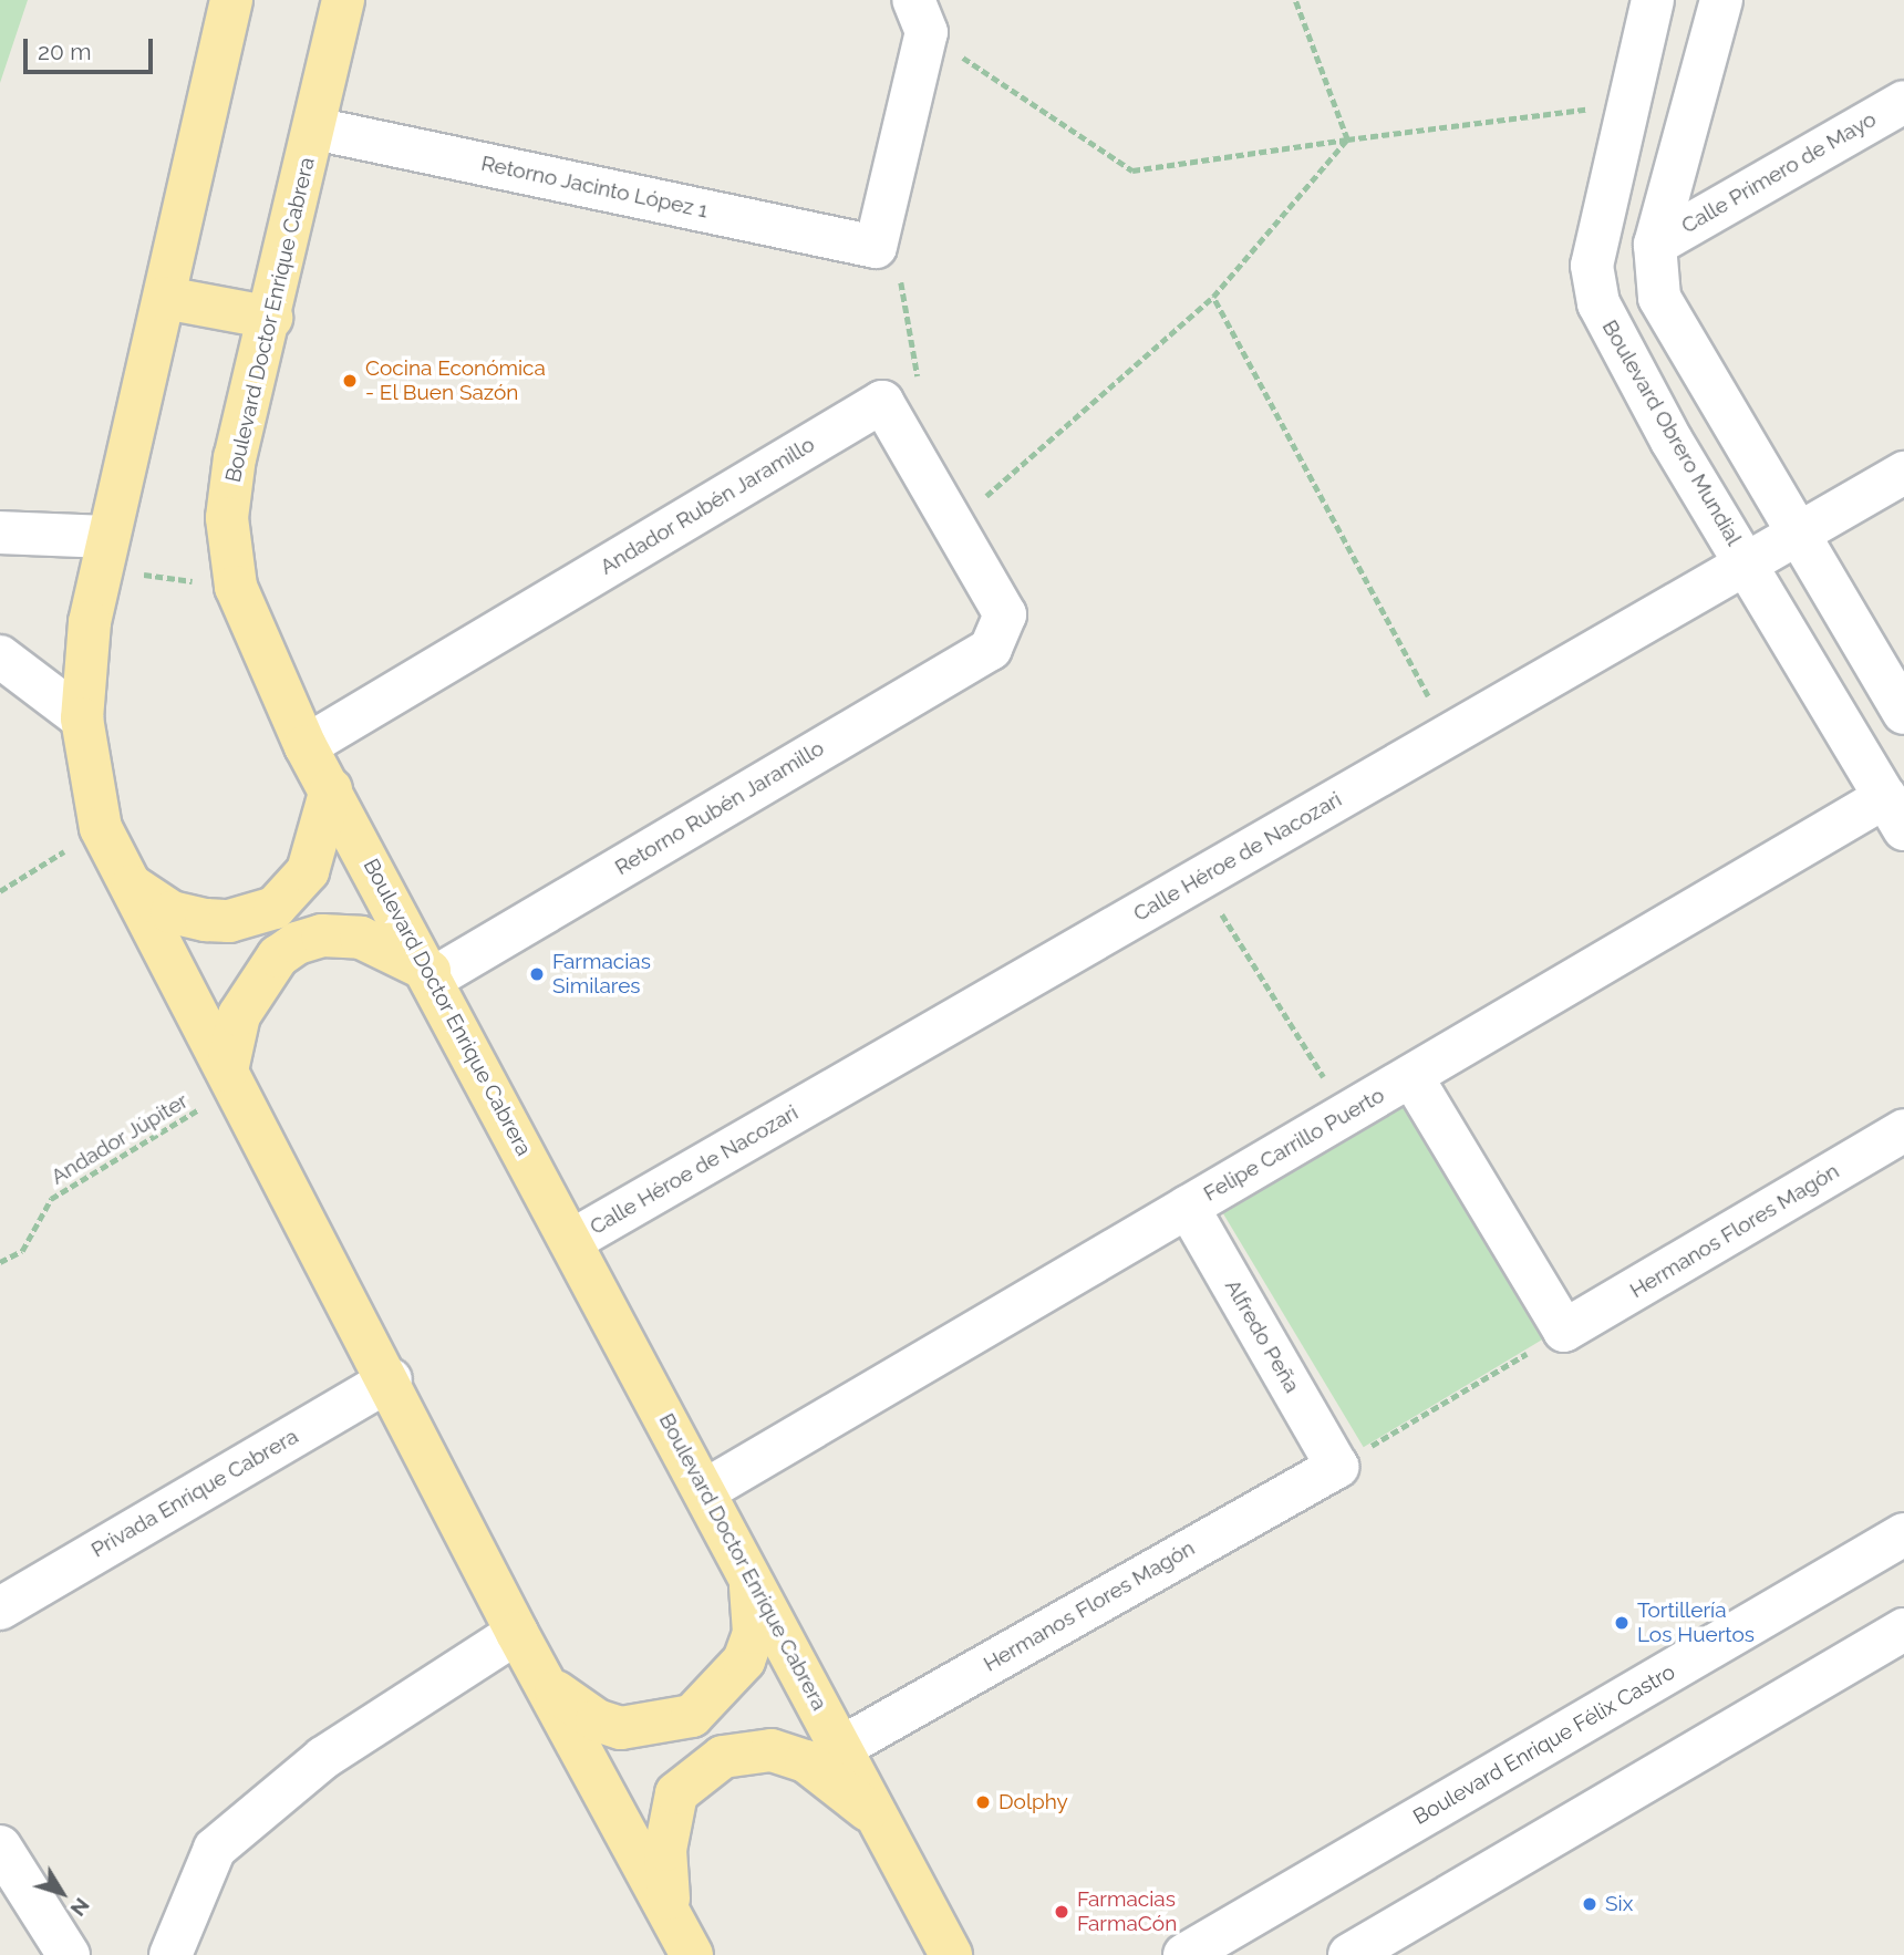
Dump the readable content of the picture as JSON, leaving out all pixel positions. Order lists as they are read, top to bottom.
{
  "streets": {
    "main road": ["Boulevard Doctor Enrique Cabrera"],
    "street": [
      "Calle Primero de Mayo",
      "Retorno Jacinto López 1",
      "Boulevard Obrero Mundial",
      "Andador Rubén Jaramillo",
      "Retorno Rubén Jaramillo",
      "Calle Héroe de Nacozari",
      "Felipe Carrillo Puerto",
      "Hermanos Flores Magón",
      "Alfredo Peña",
      "Privada Enrique Cabrera",
      "Boulevard Enrique Félix Castro"
    ],
    "path": ["Andador Júpiter"]
  },
  "crossings": [
    ["Retorno Jacinto López 1", "Boulevard Doctor Enrique Cabrera"],
    ["Boulevard Doctor Enrique Cabrera", "Andador Rubén Jaramillo"],
    ["Boulevard Doctor Enrique Cabrera", "Retorno Rubén Jaramillo"],
    ["Boulevard Doctor Enrique Cabrera", "Calle Héroe de Nacozari"],
    ["Boulevard Doctor Enrique Cabrera", "Felipe Carrillo Puerto"],
    ["Boulevard Doctor Enrique Cabrera", "Hermanos Flores Magón"],
    ["Boulevard Obrero Mundial", "Calle Héroe de Nacozari"],
    ["Boulevard Obrero Mundial", "Felipe Carrillo Puerto"],
    ["Felipe Carrillo Puerto", "Alfredo Peña"],
    ["Hermanos Flores Magón", "Alfredo Peña"]
  ],
  "places": [
    "Cocina Económica - El Buen Sazón",
    "Farmacias Similares",
    "Tortillería Los Huertos",
    "Dolphy",
    "Six",
    "Farmacias FarmaCón"
  ],
  "scale_bar": "20 m",
  "north": "bottom right"
}
